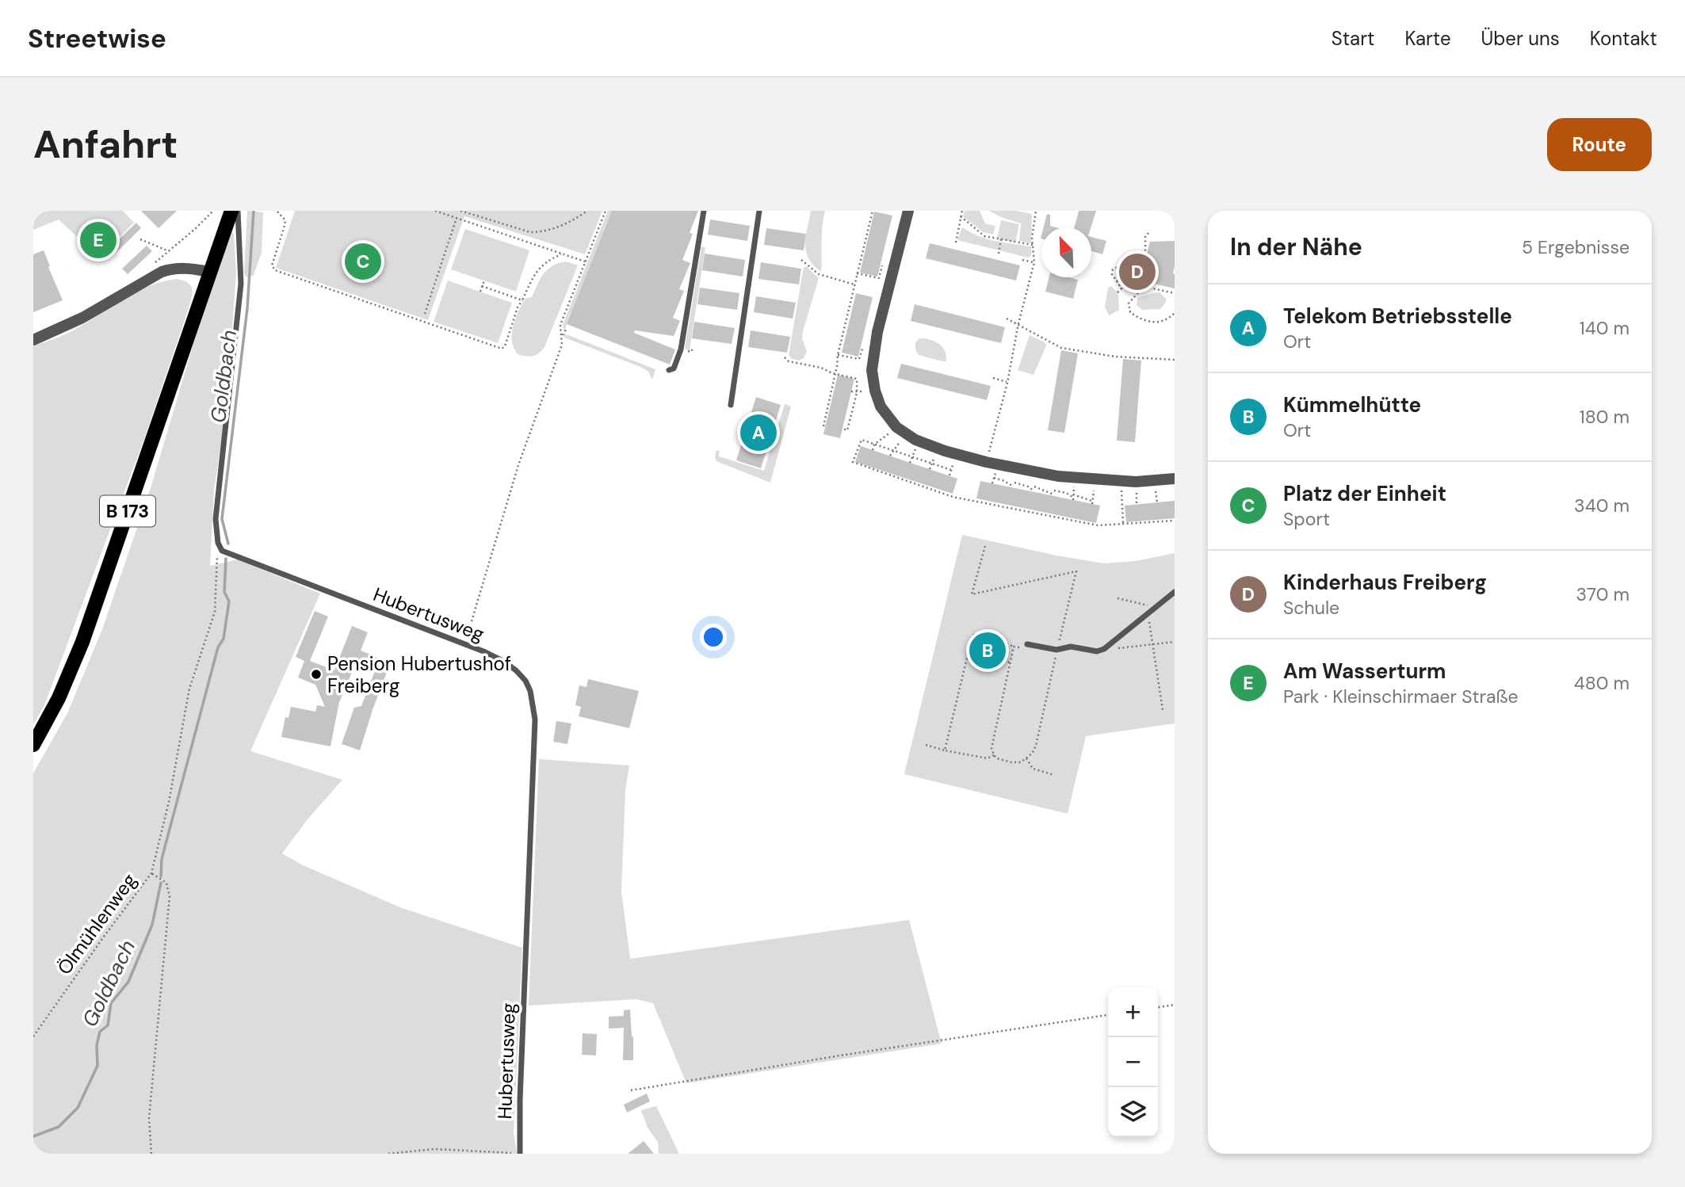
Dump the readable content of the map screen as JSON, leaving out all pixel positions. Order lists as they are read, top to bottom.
{
  "streets": {
    "main road": ["B 173"],
    "lane": ["Hubertusweg"],
    "path": ["Ölmühlenweg"]
  },
  "crossings": [
    ["Hubertusweg", "Ölmühlenweg"]
  ],
  "water": ["Goldbach"],
  "places": ["Pension Hubertushof Freiberg"],
  "north": "top left",
  "page": {
    "header": "Streetwise",
    "nav": [
      "Start",
      "Karte",
      "Über uns",
      "Kontakt"
    ],
    "buttons": "Route",
    "title": "Anfahrt",
    "heading": ["In der Nähe", "5 Ergebnisse"],
    "pins": [
      "E",
      "C",
      "D",
      "A",
      "B"
    ],
    "list": [
      {
        "mark": "A",
        "name": "Telekom Betriebsstelle",
        "note": "Ort",
        "value": "140 m"
      },
      {
        "mark": "B",
        "name": "Kümmelhütte",
        "note": "Ort",
        "value": "180 m"
      },
      {
        "mark": "C",
        "name": "Platz der Einheit",
        "note": "Sport",
        "value": "340 m"
      },
      {
        "mark": "D",
        "name": "Kinderhaus Freiberg",
        "note": "Schule",
        "value": "370 m"
      },
      {
        "mark": "E",
        "name": "Am Wasserturm",
        "note": "Park · Kleinschirmaer Straße",
        "value": "480 m"
      }
    ],
    "map_buttons": ["+", "−"]
  }
}
